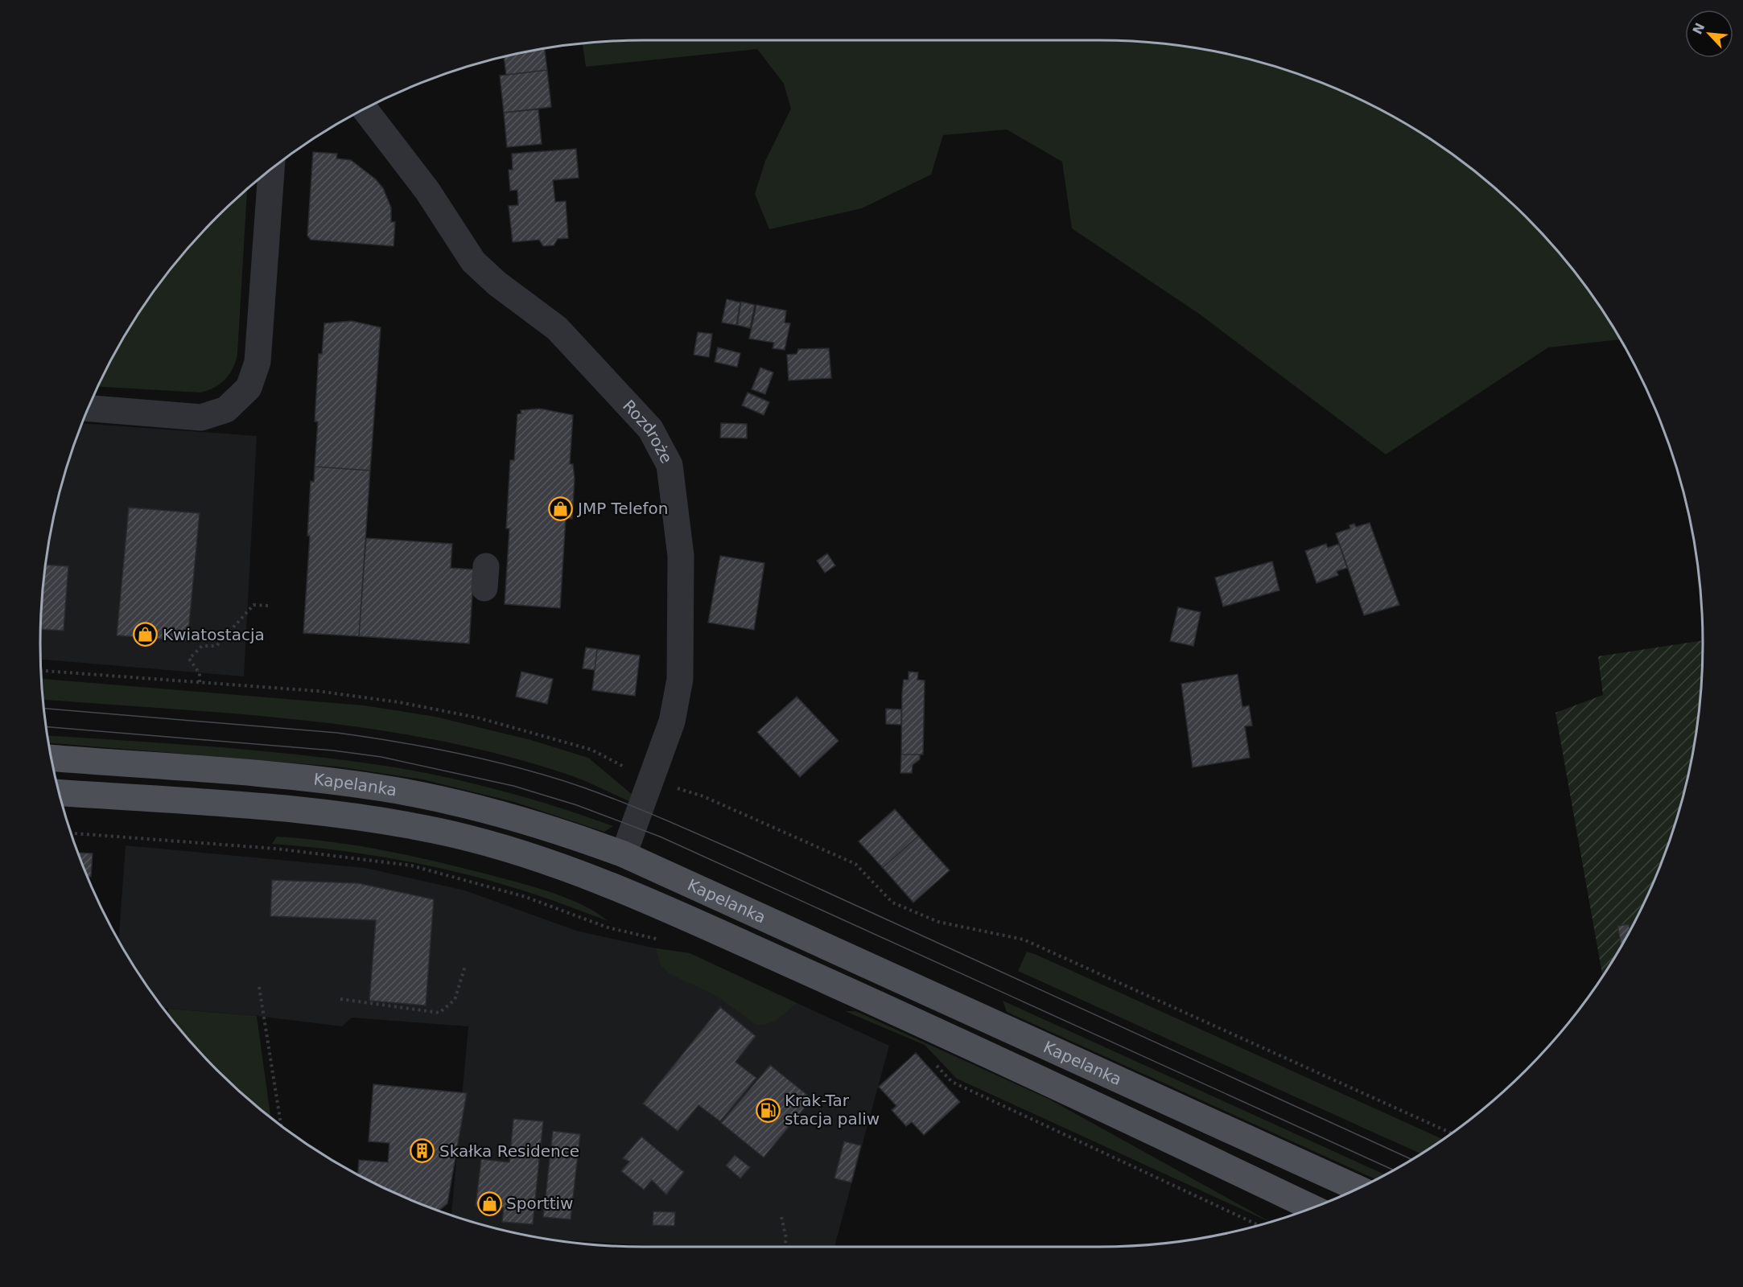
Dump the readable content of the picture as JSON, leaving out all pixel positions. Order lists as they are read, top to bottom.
{
  "streets": {
    "main road": ["Kapelanka"],
    "street": ["Rozdroże"]
  },
  "crossings": [
    ["Rozdroże", "Kapelanka"]
  ],
  "places": {
    "shop": ["JMP Telefon", "Kwiatostacja", "Sporttiw"],
    "fuel station": ["Krak-Tar stacja paliw"],
    "building": ["Skałka Residence"]
  },
  "north": "top left"
}
